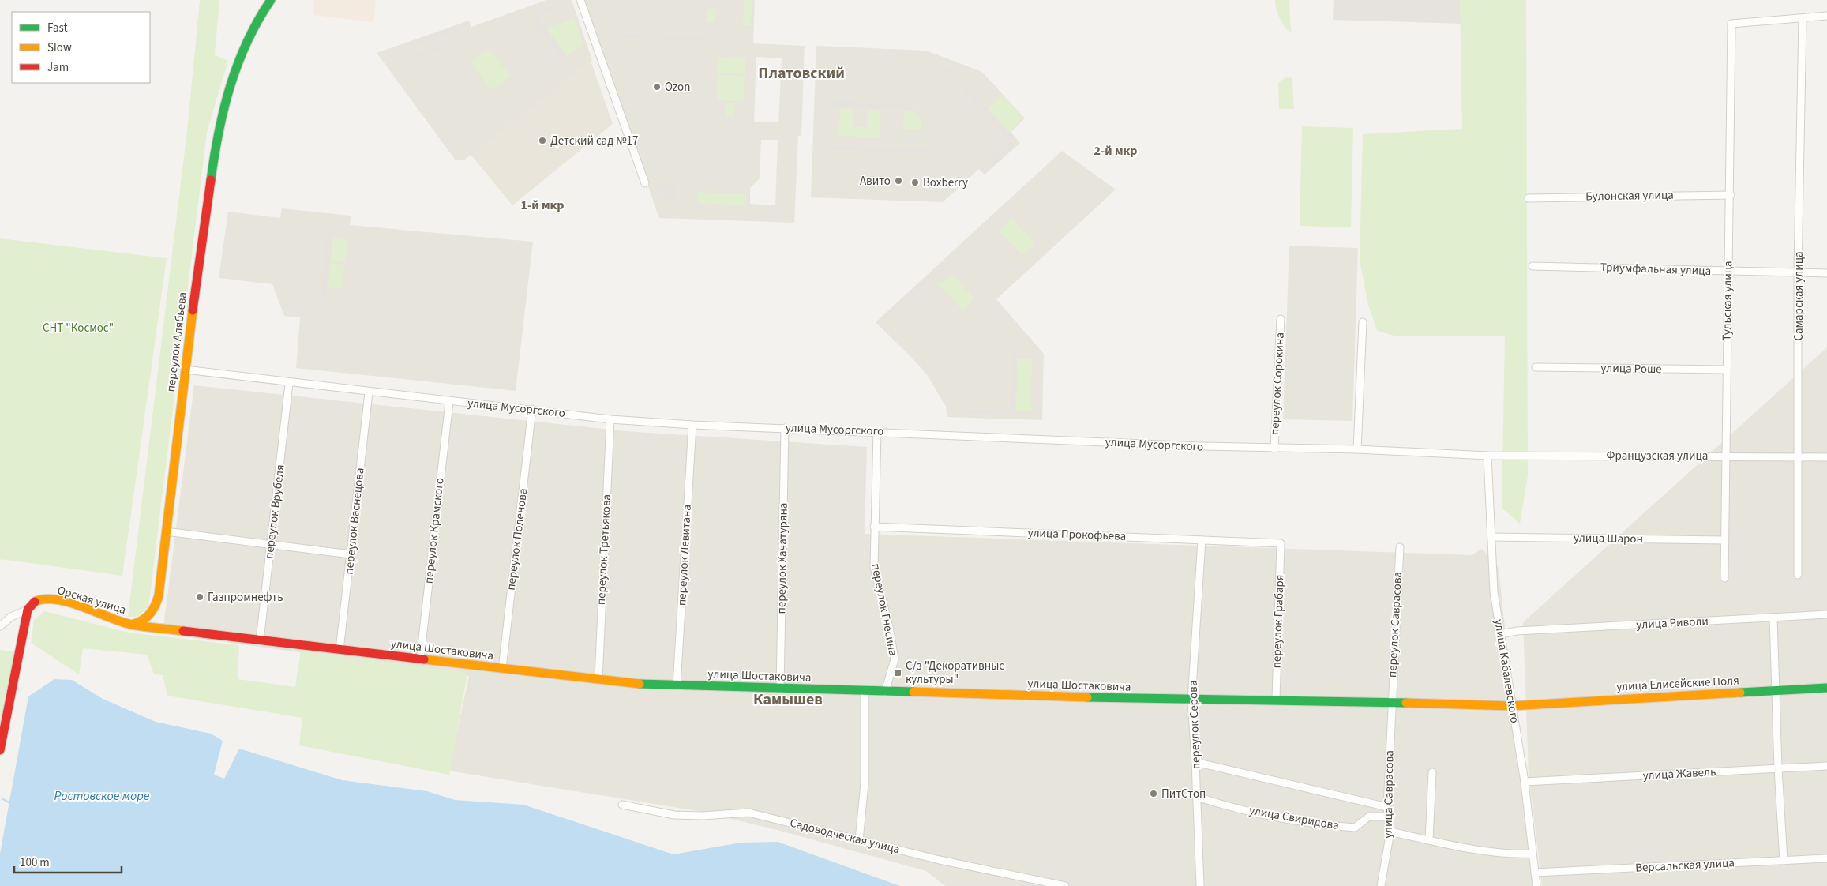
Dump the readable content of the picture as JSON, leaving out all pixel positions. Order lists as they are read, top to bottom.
{
  "streets": {
    "street": [
      "Булонская улица",
      "Триумфальная улица",
      "Самарская улица",
      "Тульская улица",
      "переулок Алябьева",
      "улица Роше",
      "переулок Сорокина",
      "улица Мусоргского",
      "Французская улица",
      "переулок Врубеля",
      "переулок Васнецова",
      "переулок Крамского",
      "улица Прокофьева",
      "улица Шарон",
      "переулок Поленова",
      "переулок Третьякова",
      "переулок Левитана",
      "переулок Хачатуряна",
      "Орская улица",
      "переулок Гнесина",
      "переулок Грабаря",
      "улица Риволи",
      "переулок Саврасова",
      "улица Шостаковича",
      "улица Кабалевского",
      "улица Елисейские Поля",
      "переулок Серова",
      "улица Жавель",
      "улица Саврасова",
      "улица Свиридова",
      "Садоводческая улица",
      "Версальская улица"
    ]
  },
  "crossings": [
    ["Булонская улица", "Тульская улица"],
    ["Триумфальная улица", "Самарская улица"],
    ["Триумфальная улица", "Тульская улица"],
    ["Самарская улица", "Тульская улица"],
    ["Самарская улица", "Французская улица"],
    ["Тульская улица", "улица Роше"],
    ["Тульская улица", "Французская улица"],
    ["Тульская улица", "улица Шарон"],
    ["переулок Алябьева", "улица Мусоргского"],
    ["переулок Алябьева", "Орская улица"],
    ["переулок Алябьева", "улица Шостаковича"],
    ["переулок Сорокина", "улица Мусоргского"],
    ["улица Мусоргского", "Французская улица"],
    ["улица Мусоргского", "переулок Врубеля"],
    ["улица Мусоргского", "переулок Васнецова"],
    ["улица Мусоргского", "переулок Крамского"],
    ["улица Мусоргского", "переулок Поленова"],
    ["улица Мусоргского", "переулок Третьякова"],
    ["улица Мусоргского", "переулок Левитана"],
    ["улица Мусоргского", "переулок Хачатуряна"],
    ["улица Мусоргского", "переулок Гнесина"],
    ["улица Мусоргского", "улица Кабалевского"],
    ["Французская улица", "улица Кабалевского"],
    ["переулок Врубеля", "улица Шостаковича"],
    ["переулок Васнецова", "улица Шостаковича"],
    ["переулок Крамского", "улица Шостаковича"],
    ["улица Прокофьева", "переулок Гнесина"],
    ["улица Прокофьева", "переулок Грабаря"],
    ["улица Прокофьева", "переулок Серова"],
    ["улица Шарон", "улица Кабалевского"],
    ["переулок Поленова", "улица Шостаковича"],
    ["переулок Третьякова", "улица Шостаковича"],
    ["переулок Левитана", "улица Шостаковича"],
    ["переулок Хачатуряна", "улица Шостаковича"],
    ["Орская улица", "улица Шостаковича"],
    ["переулок Гнесина", "улица Шостаковича"],
    ["переулок Грабаря", "улица Шостаковича"],
    ["улица Риволи", "улица Кабалевского"],
    ["переулок Саврасова", "улица Шостаковича"],
    ["переулок Саврасова", "улица Саврасова"],
    ["улица Шостаковича", "улица Кабалевского"],
    ["улица Шостаковича", "улица Елисейские Поля"],
    ["улица Шостаковича", "переулок Серова"],
    ["улица Шостаковича", "улица Саврасова"],
    ["улица Кабалевского", "улица Елисейские Поля"],
    ["улица Кабалевского", "улица Жавель"],
    ["улица Кабалевского", "Версальская улица"],
    ["переулок Серова", "улица Свиридова"],
    ["улица Саврасова", "улица Свиридова"]
  ],
  "districts": [
    "Платовский",
    "2-й мкр",
    "1-й мкр",
    "Камышев"
  ],
  "water": ["Ростовское море"],
  "parks": ["СНТ \"Космос\""],
  "places": {
    "other": [
      "Ozon",
      "Детский сад №17",
      "Авито",
      "Boxberry",
      "Газпромнефть",
      "ПитСтоп"
    ],
    "transit": ["С/з \"Декоративные культуры\""]
  },
  "legend": ["Fast", "Slow", "Jam"],
  "scale_bar": "100 m"
}
